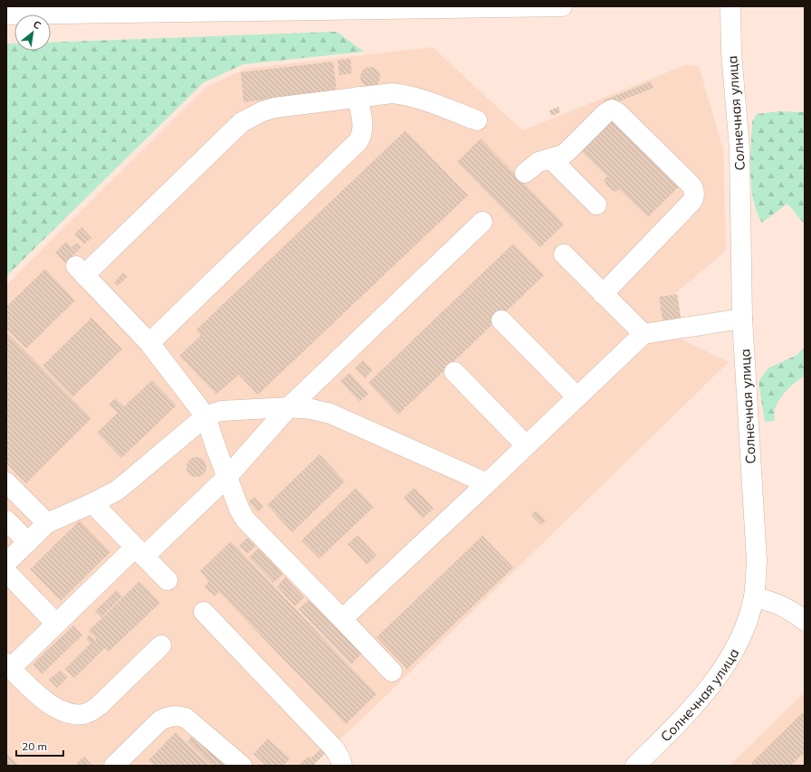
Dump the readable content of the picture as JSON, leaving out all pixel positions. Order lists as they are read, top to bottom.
{
  "streets": {
    "street": ["Солнечная улица"]
  },
  "scale_bar": "20 m",
  "north": "top right"
}
